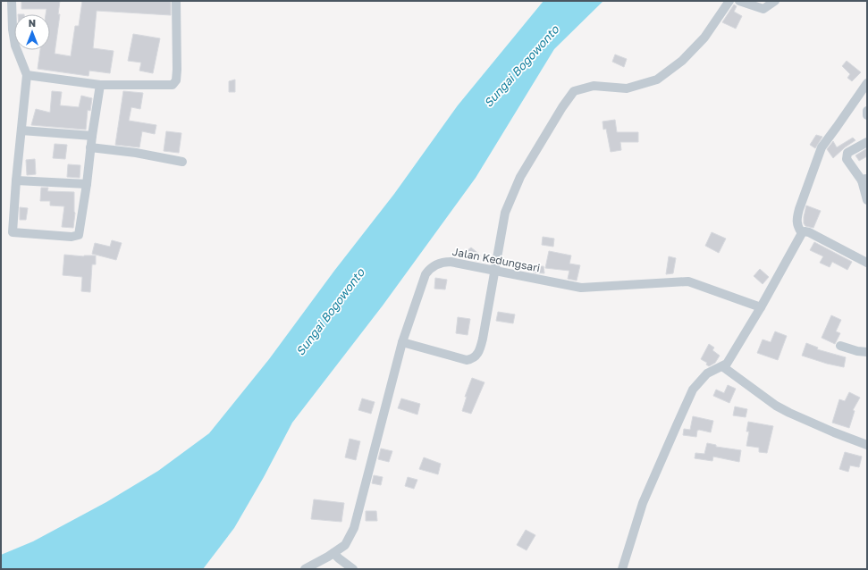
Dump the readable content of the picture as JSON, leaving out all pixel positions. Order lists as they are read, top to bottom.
{
  "streets": {
    "street": ["Jalan Kedungsari"]
  },
  "water": ["Sungai Bogowonto"],
  "north": "top"
}
